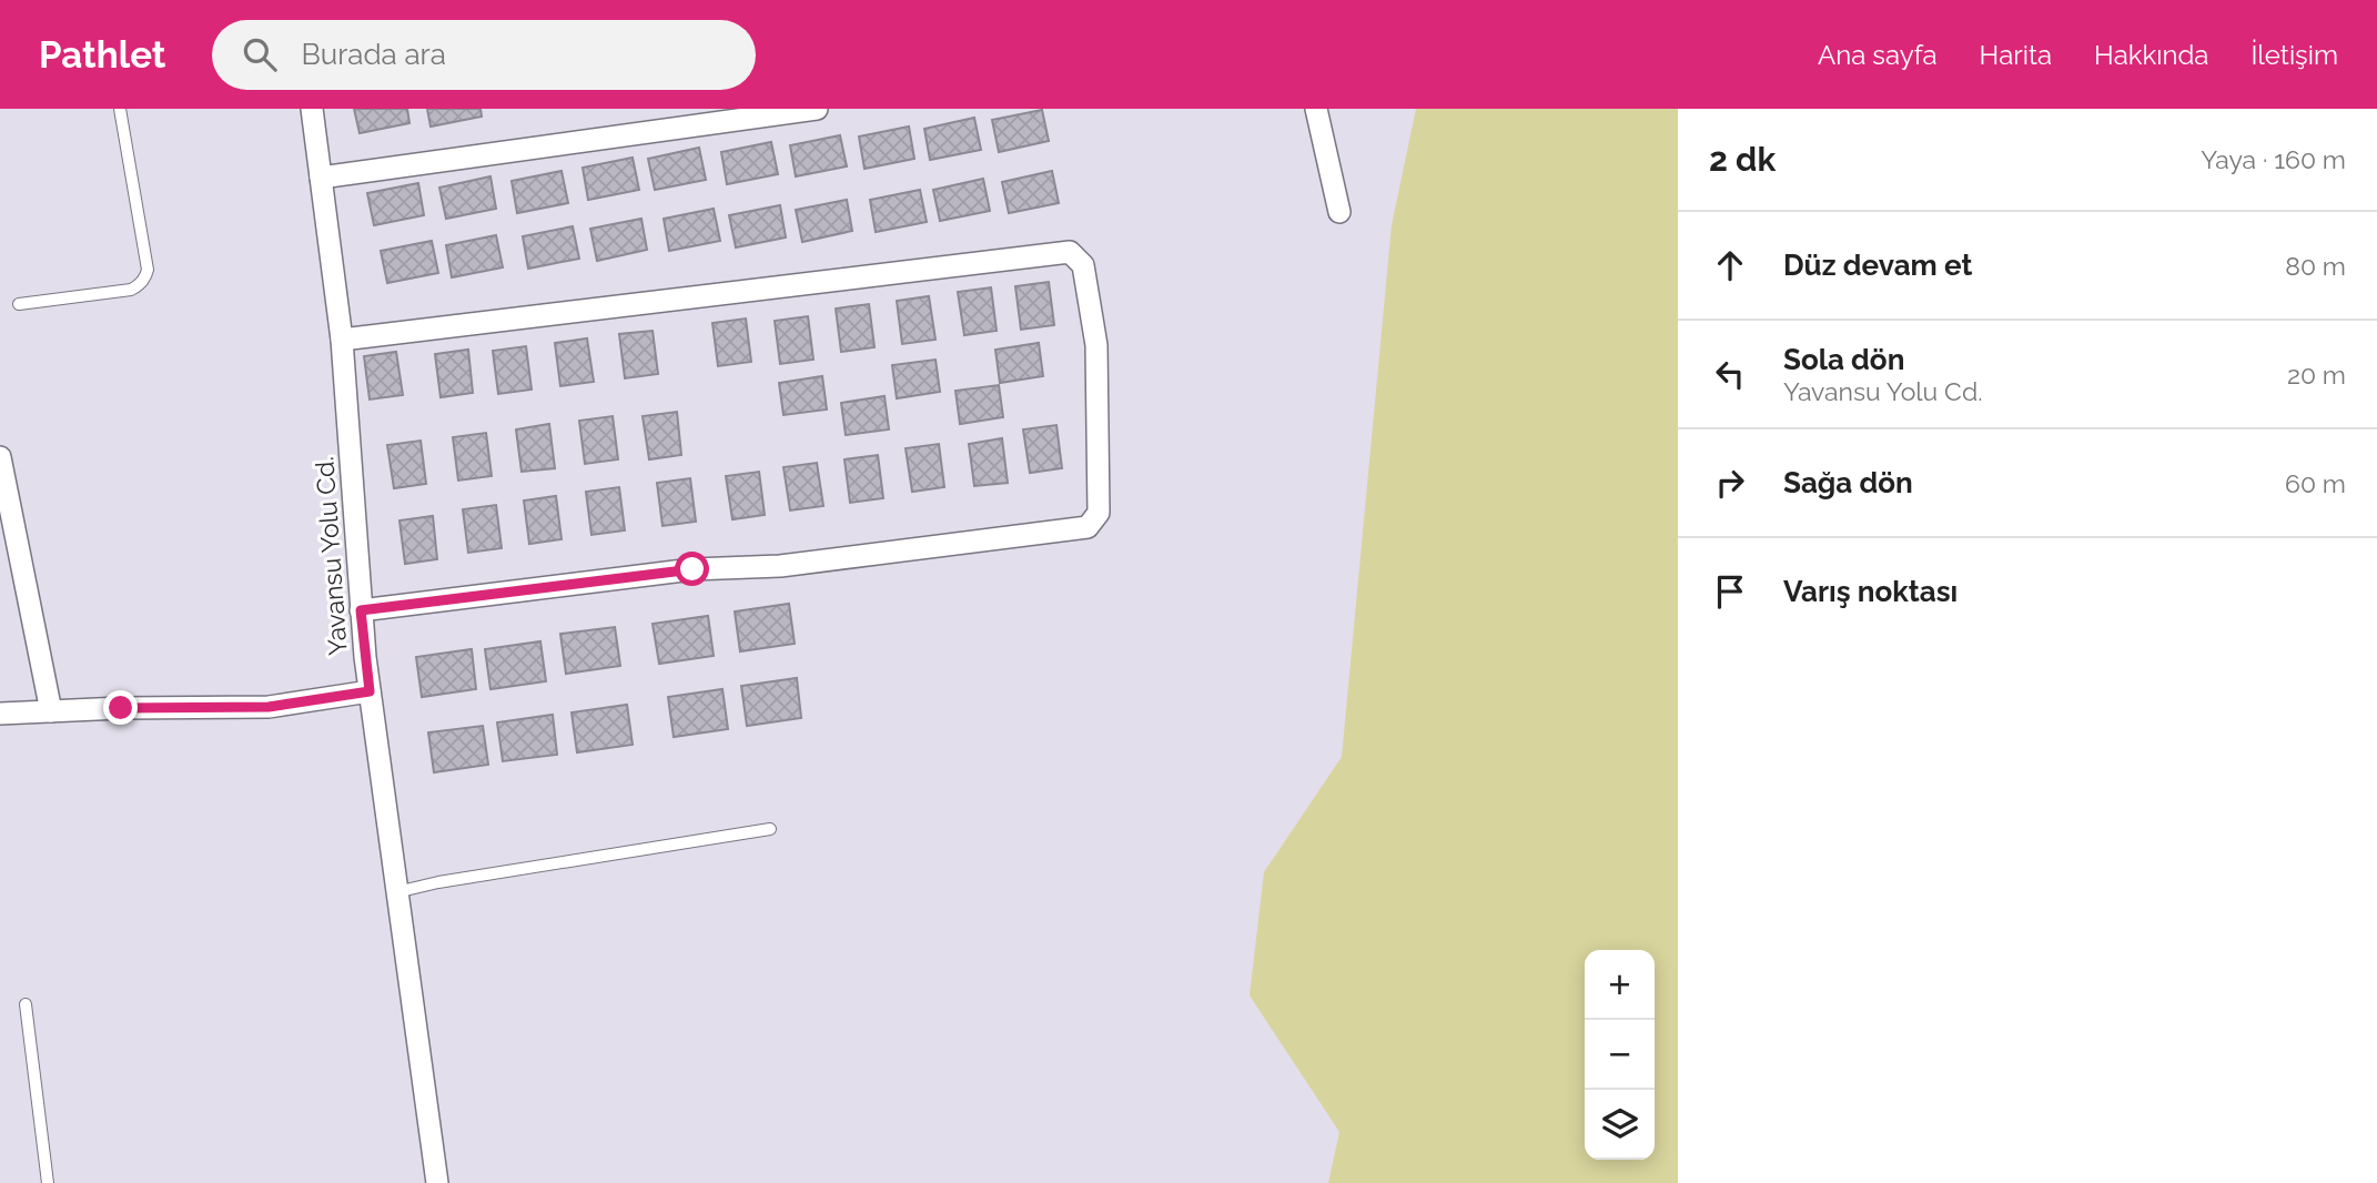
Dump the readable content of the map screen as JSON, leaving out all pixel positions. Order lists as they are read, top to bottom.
{
  "streets": {
    "street": ["Yavansu Yolu Cd."]
  },
  "page": {
    "header": "Pathlet",
    "search": "Burada ara",
    "nav": [
      "Ana sayfa",
      "Harita",
      "Hakkında",
      "İletişim"
    ],
    "heading": ["2 dk", "Yaya · 160 m"],
    "list": [
      ["Düz devam et", "80 m"],
      ["Sola dön", "Yavansu Yolu Cd.", "20 m"],
      ["Sağa dön", "60 m"],
      "Varış noktası"
    ],
    "map_buttons": ["+", "−"]
  }
}
